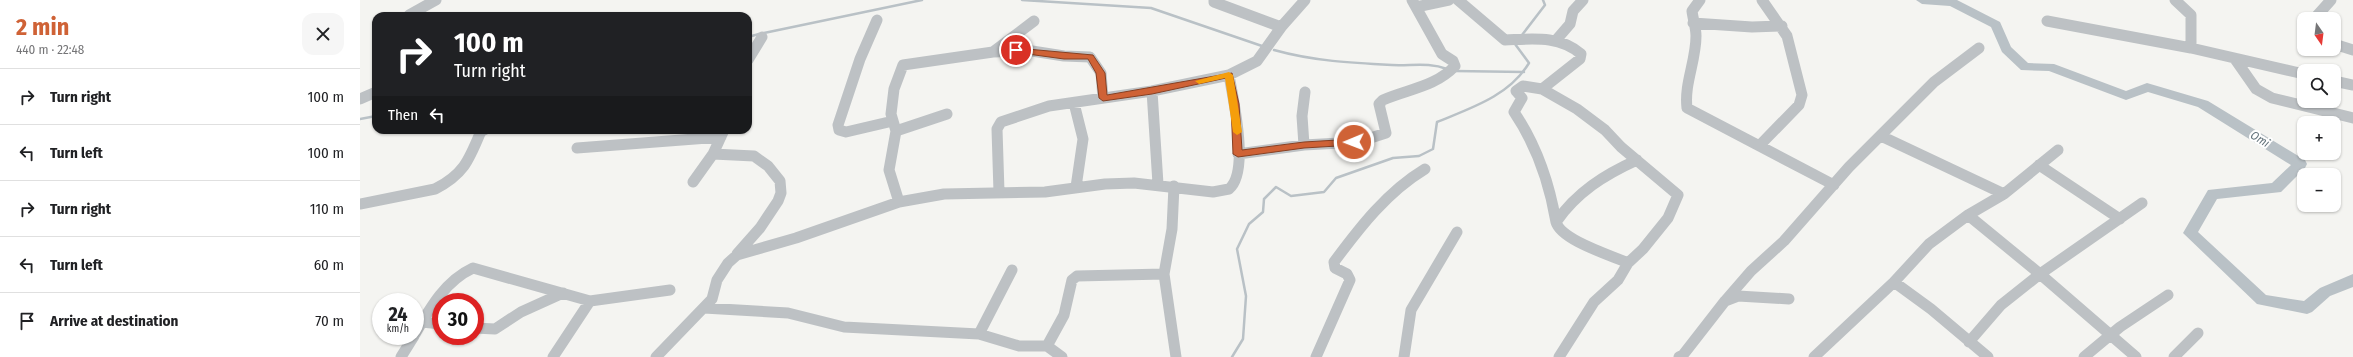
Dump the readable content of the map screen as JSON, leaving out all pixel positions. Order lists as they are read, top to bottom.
{
  "water": ["Omi"],
  "north": "bottom",
  "page": {
    "heading": ["2 min", "440 m · 22:48"],
    "map_buttons": ["+", "−"],
    "turn": ["100 m", "Turn right"],
    "list": [
      {
        "name": "Turn right",
        "value": "100 m"
      },
      {
        "name": "Turn left",
        "value": "100 m"
      },
      {
        "name": "Turn right",
        "value": "110 m"
      },
      {
        "name": "Turn left",
        "value": "60 m"
      },
      {
        "name": "Arrive at destination",
        "value": "70 m"
      }
    ],
    "then": "Then",
    "speed": "24 km/h",
    "limit": "30"
  }
}
